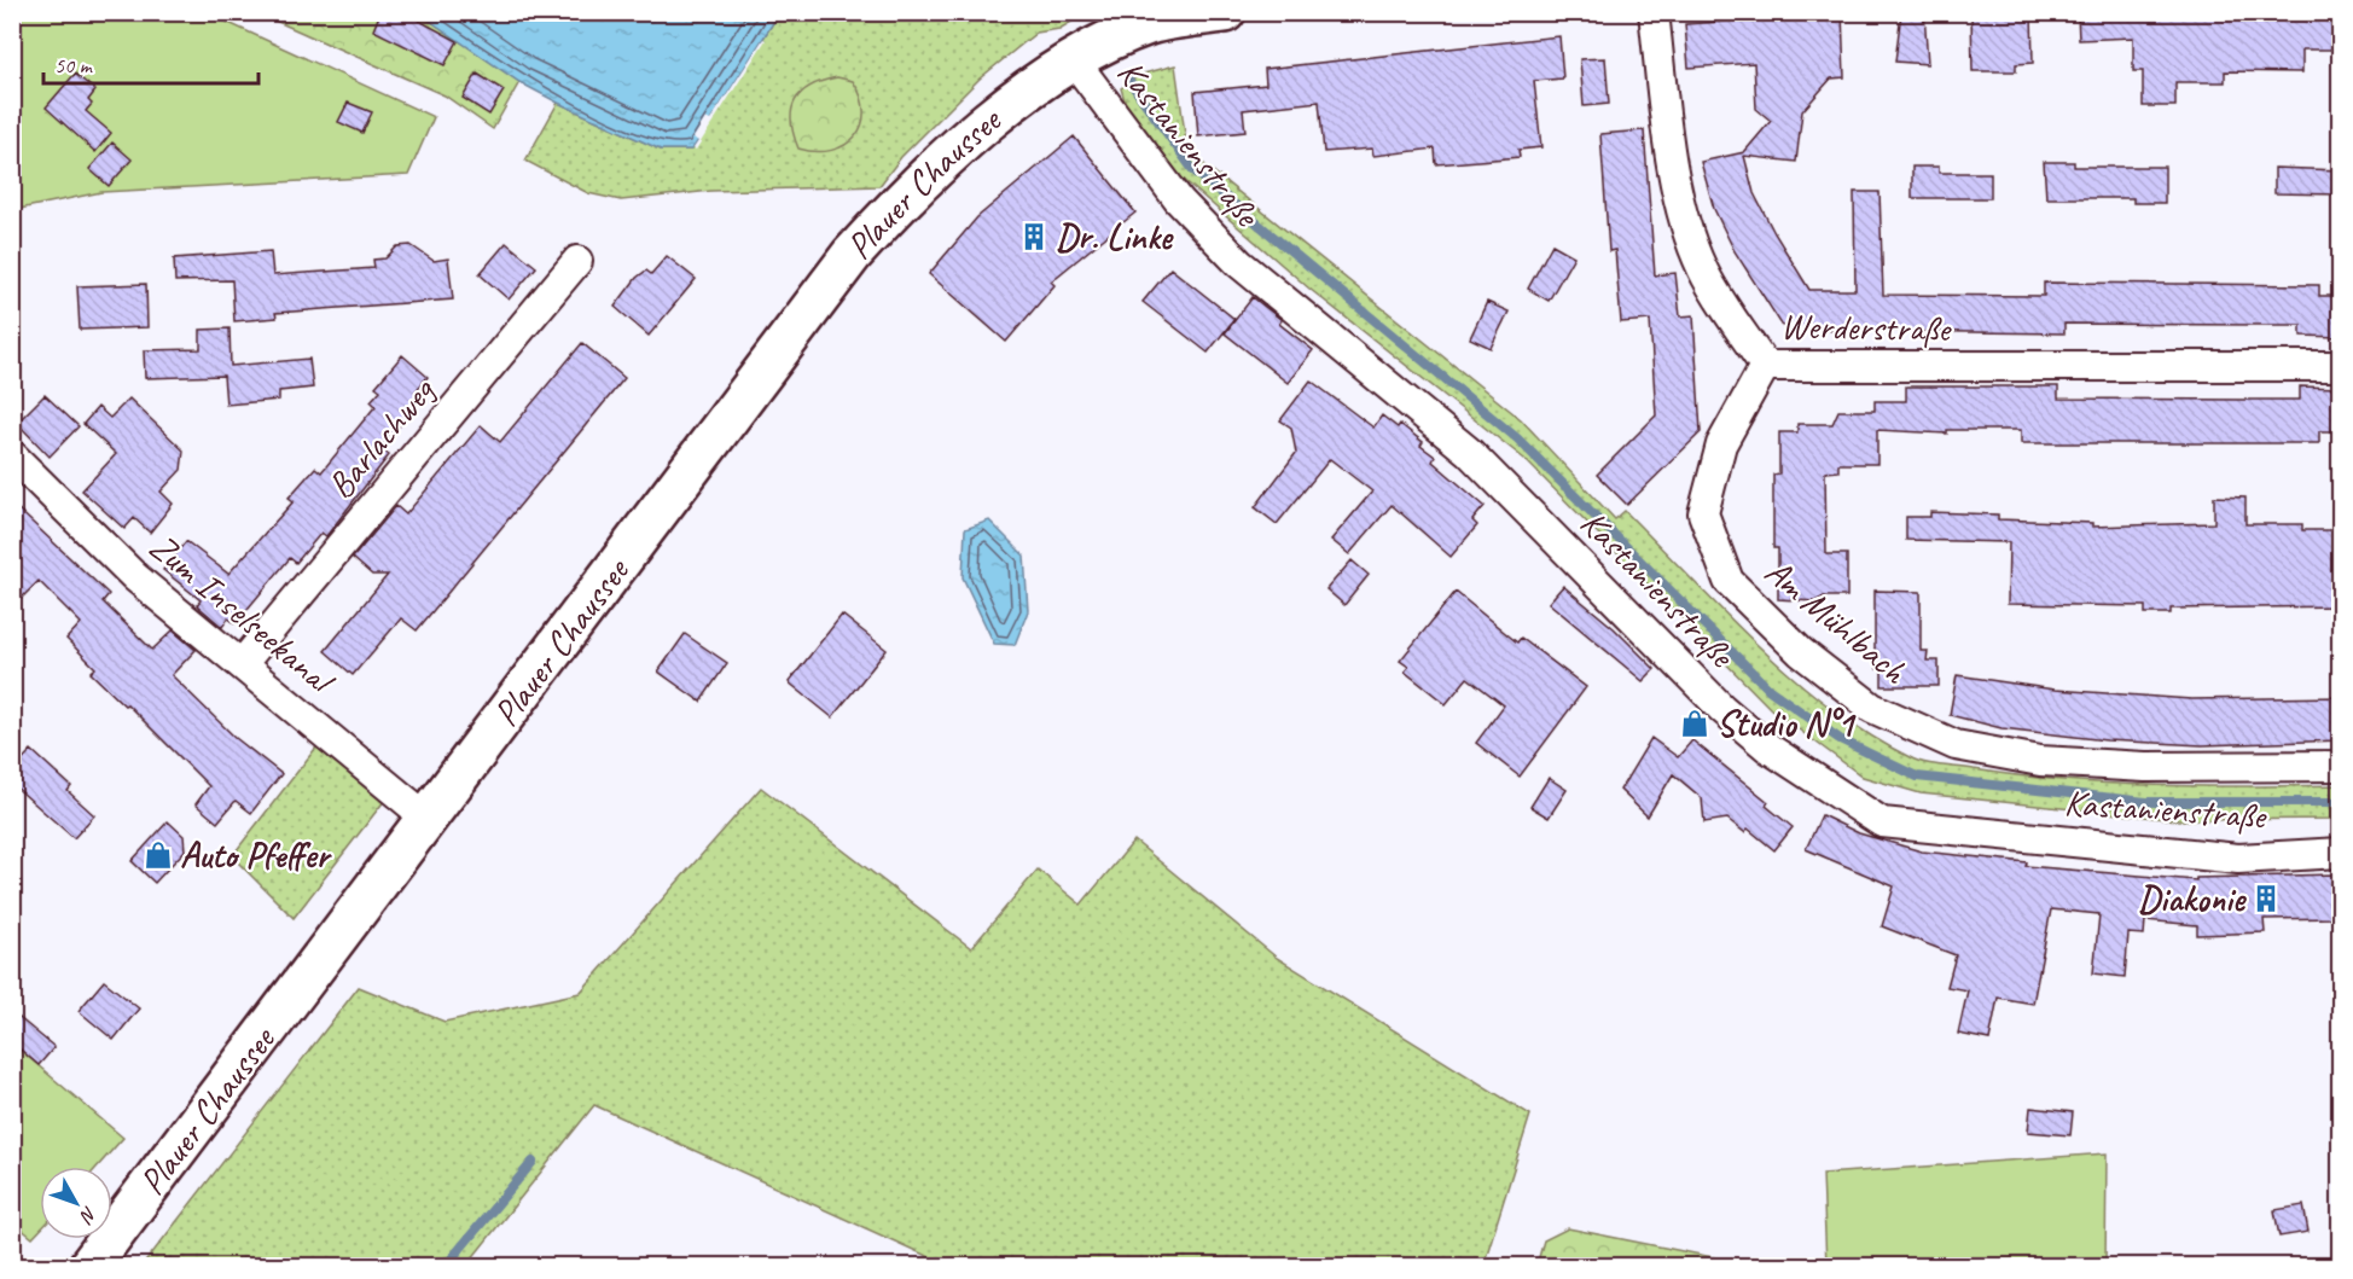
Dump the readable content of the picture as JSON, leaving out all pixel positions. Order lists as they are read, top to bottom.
{
  "streets": {
    "main road": ["Plauer Chaussee"],
    "street": [
      "Kastanienstraße",
      "Werderstraße",
      "Barlachweg",
      "Zum Inselseekanal",
      "Am Mühlbach"
    ]
  },
  "crossings": [
    ["Kastanienstraße", "Plauer Chaussee"],
    ["Plauer Chaussee", "Zum Inselseekanal"],
    ["Werderstraße", "Am Mühlbach"],
    ["Barlachweg", "Zum Inselseekanal"]
  ],
  "places": {
    "building": ["Dr. Linke", "Diakonie"],
    "shop": ["Studio N°1", "Auto Pfeffer"]
  },
  "scale_bar": "50 m",
  "north": "bottom right"
}
